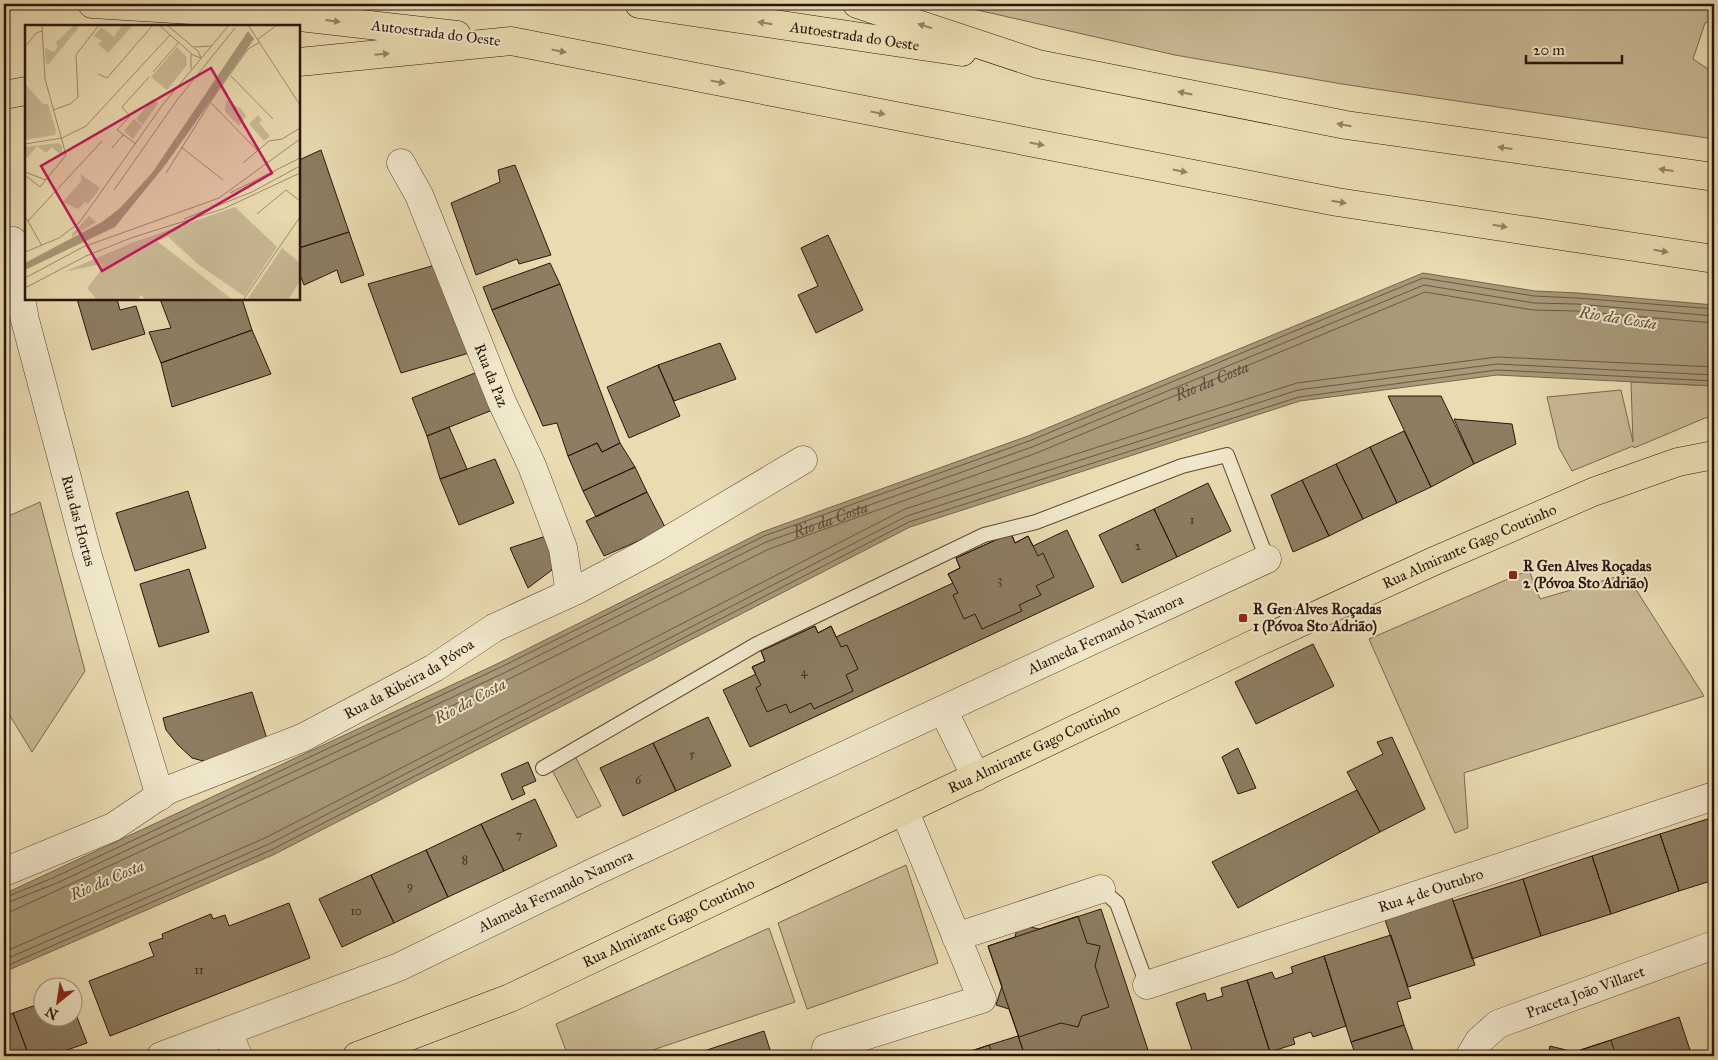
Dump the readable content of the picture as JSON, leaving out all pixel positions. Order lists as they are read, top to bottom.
{
  "streets": {
    "main road": ["Autoestrada do Oeste", "Rua Almirante Gago Coutinho"],
    "street": [
      "Rua da Paz",
      "Rua das Hortas",
      "Alameda Fernando Namora",
      "Rua da Ribeira da Póvoa",
      "Rua 4 de Outubro",
      "Praceta João Villaret"
    ]
  },
  "crossings": [
    ["Rua da Paz", "Rua da Ribeira da Póvoa"],
    ["Rua das Hortas", "Rua da Ribeira da Póvoa"]
  ],
  "water": ["Rio da Costa"],
  "places": {
    "transit": ["R Gen Alves Roçadas 2 (Póvoa Sto Adrião)", "R Gen Alves Roçadas 1 (Póvoa Sto Adrião)"]
  },
  "house_numbers": [
    "1",
    "2",
    "3",
    "4",
    "5",
    "6",
    "7",
    "8",
    "9",
    "10",
    "11"
  ],
  "scale_bar": "20 m",
  "north": "bottom left"
}
